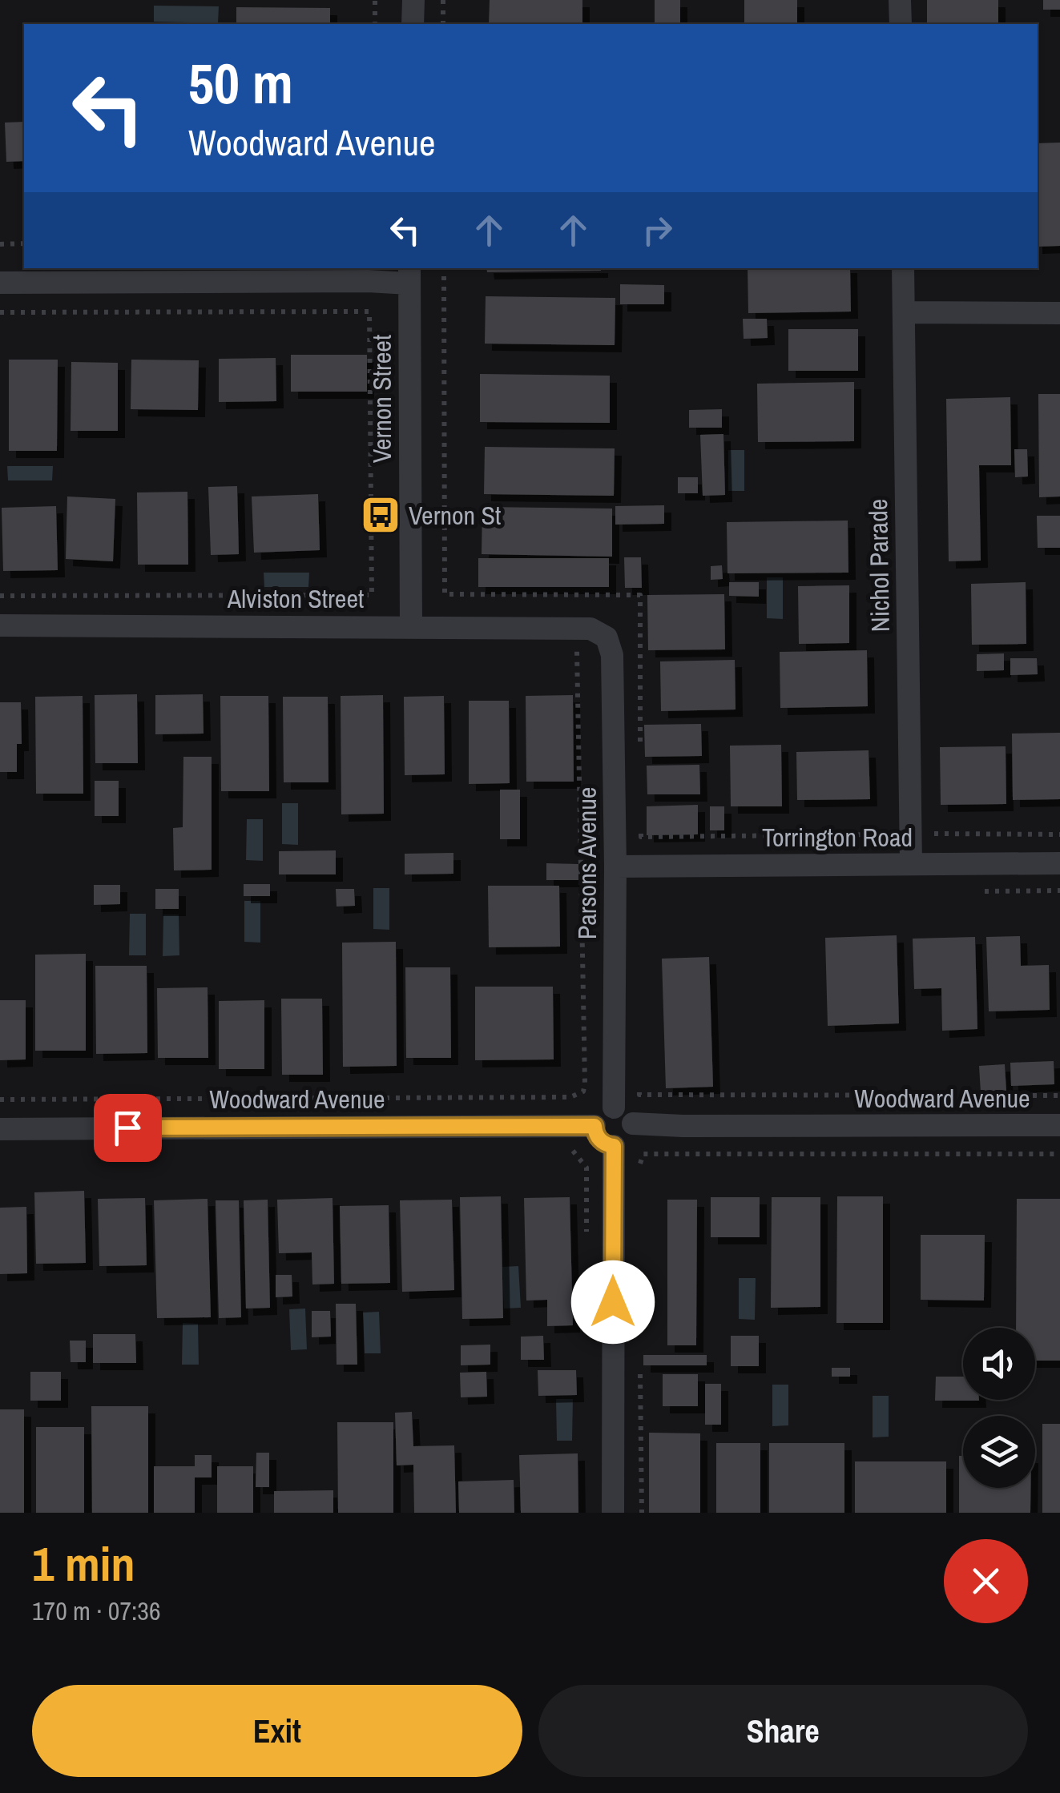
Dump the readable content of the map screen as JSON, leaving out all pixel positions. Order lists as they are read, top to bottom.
{
  "streets": {
    "street": [
      "Vernon Street",
      "Nichol Parade",
      "Alviston Street",
      "Torrington Road",
      "Parsons Avenue",
      "Woodward Avenue"
    ]
  },
  "crossings": [
    ["Vernon Street", "Alviston Street"],
    ["Nichol Parade", "Torrington Road"],
    ["Alviston Street", "Parsons Avenue"],
    ["Torrington Road", "Parsons Avenue"],
    ["Parsons Avenue", "Woodward Avenue"]
  ],
  "places": {
    "bus stop": ["Vernon St"]
  },
  "page": {
    "turn": ["50 m", "Woodward Avenue"],
    "heading": ["1 min", "170 m · 07:36"],
    "buttons": ["Exit", "Share"]
  }
}
